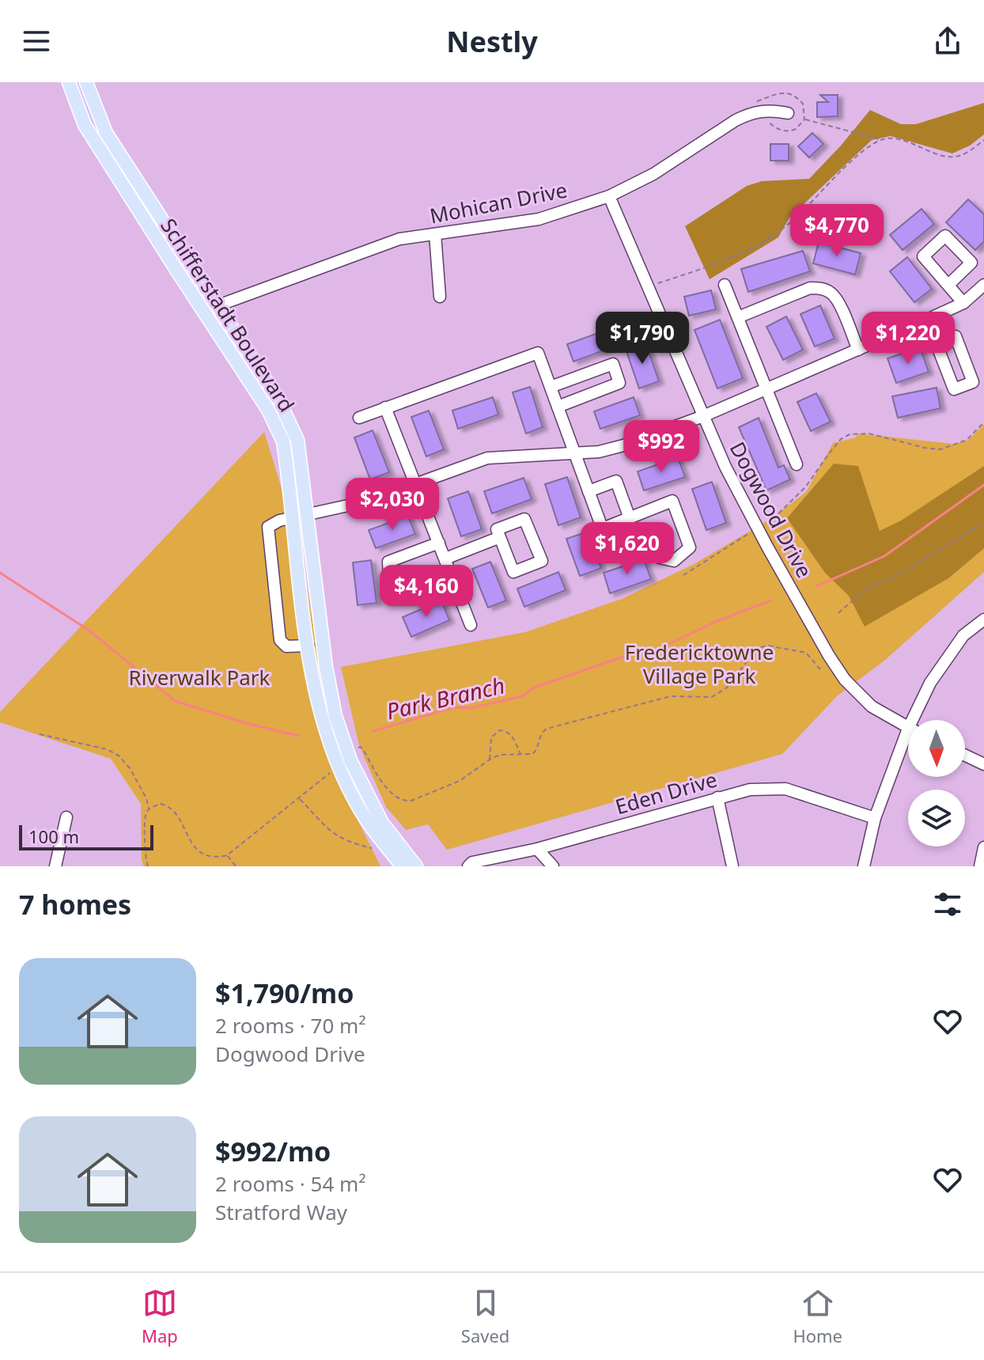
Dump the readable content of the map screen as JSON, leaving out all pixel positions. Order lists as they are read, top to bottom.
{
  "streets": {
    "main road": ["Schifferstadt Boulevard"],
    "street": ["Mohican Drive", "Dogwood Drive", "Eden Drive"]
  },
  "crossings": [
    ["Mohican Drive", "Schifferstadt Boulevard"],
    ["Mohican Drive", "Dogwood Drive"]
  ],
  "water": ["Park Branch"],
  "parks": ["Fredericktowne Village Park", "Riverwalk Park"],
  "scale_bar": "100 m",
  "north": "bottom",
  "page": {
    "header": "Nestly",
    "price": [
      "$4,770",
      "$1,790",
      "$1,220",
      "$992",
      "$2,030",
      "$1,620",
      "$4,160"
    ],
    "scale": "100 m",
    "heading": "7 homes",
    "list": [
      {
        "name": "$1,790/mo",
        "note": "2 rooms · 70 m² · Dogwood Drive"
      },
      {
        "name": "$992/mo",
        "note": "2 rooms · 54 m² · Stratford Way"
      }
    ],
    "tabs": ["Map", "Saved", "Home"]
  }
}
